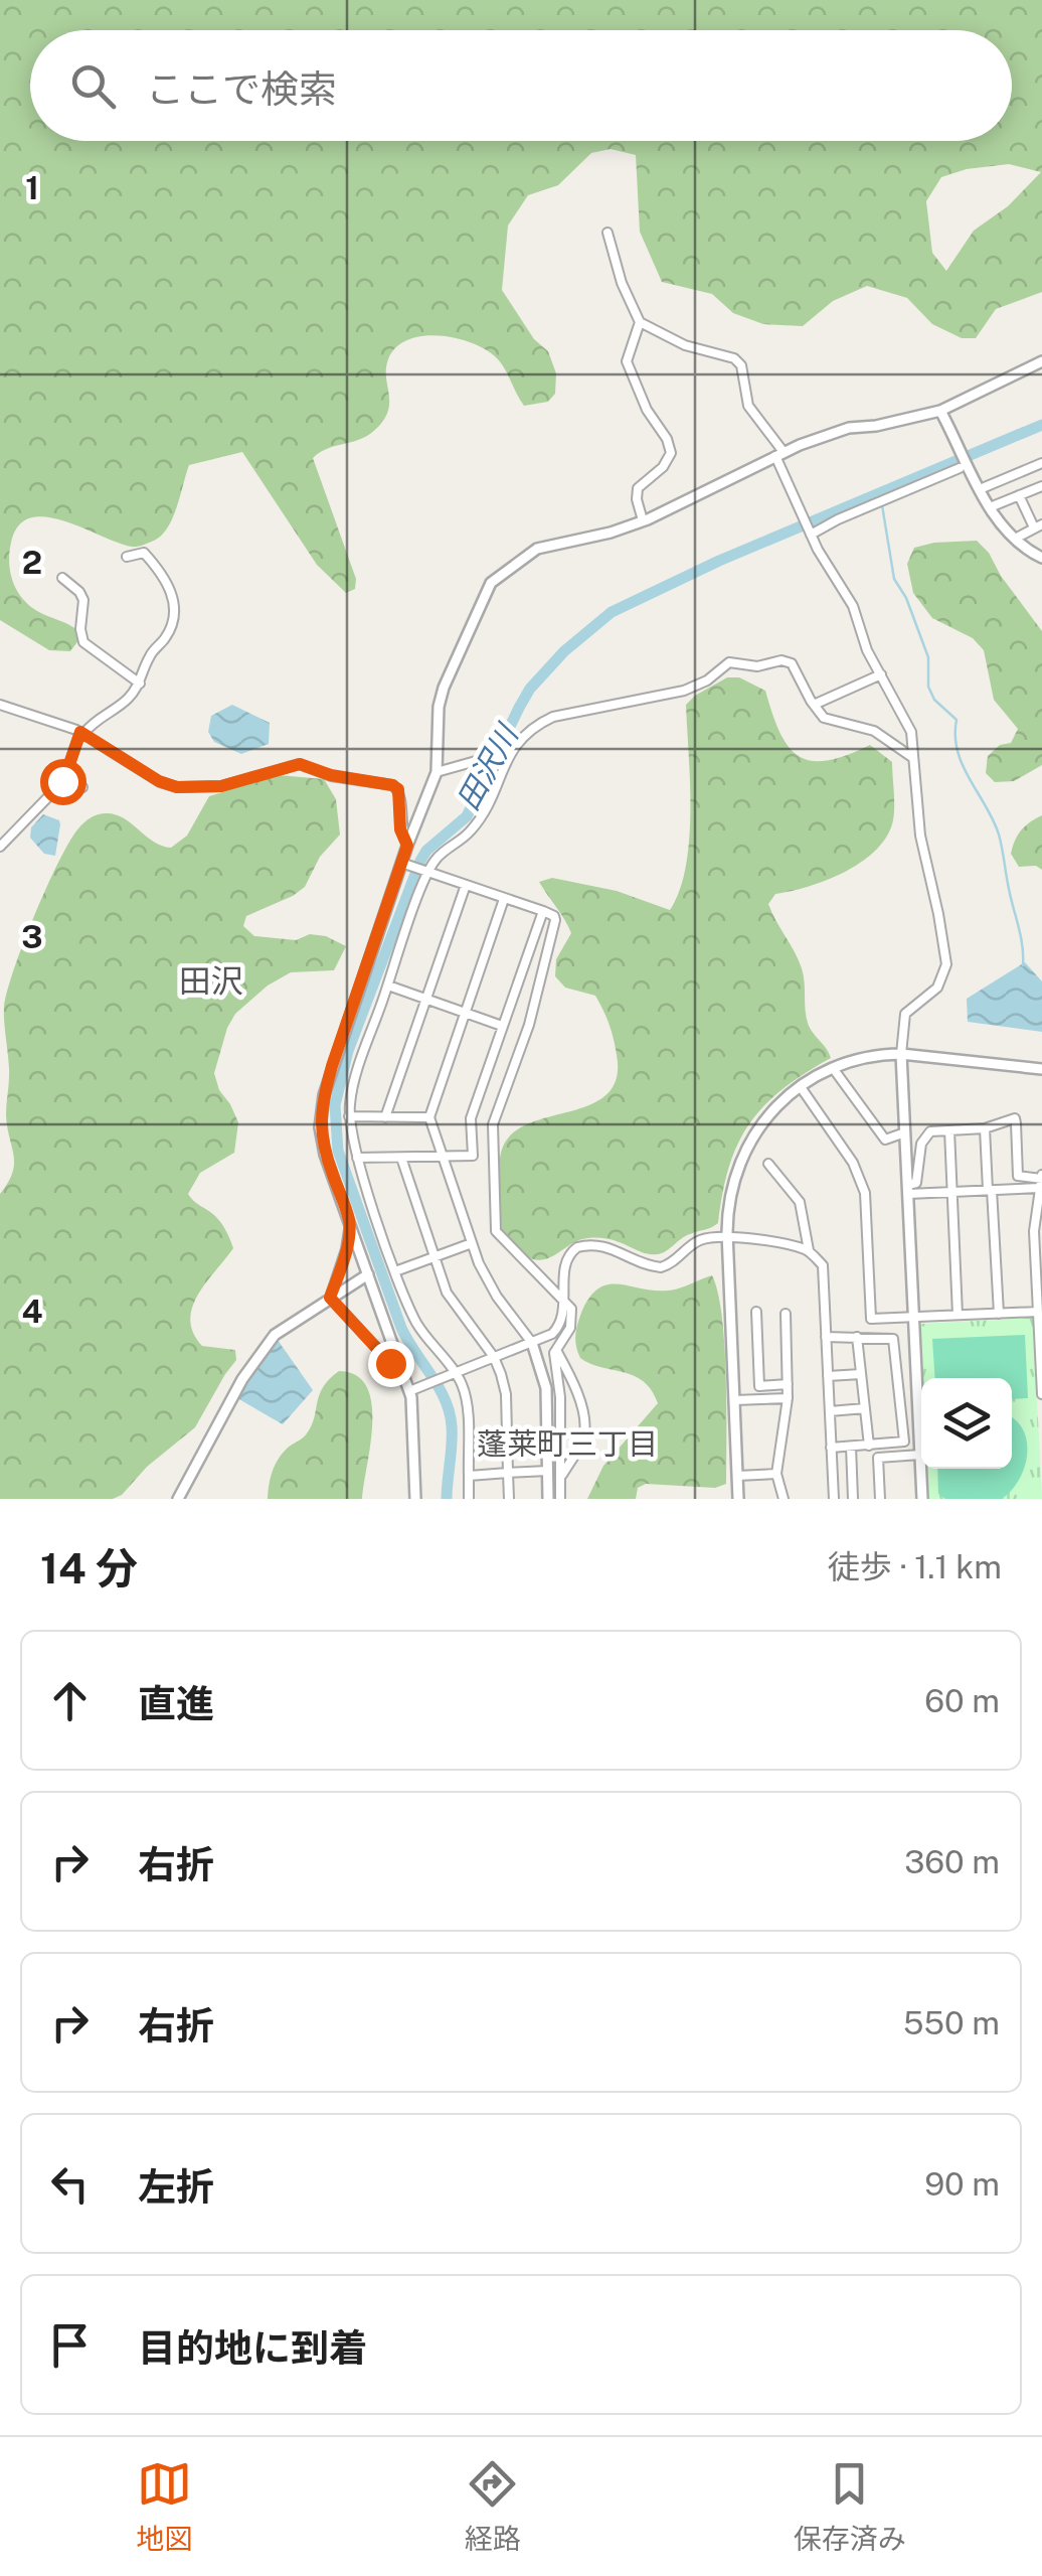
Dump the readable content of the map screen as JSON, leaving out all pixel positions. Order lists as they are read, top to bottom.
{
  "districts": ["田沢", "蓬莱町三丁目"],
  "water": ["田沢川"],
  "page": {
    "search": "ここで検索",
    "heading": ["14 分", "徒歩 · 1.1 km"],
    "list": [
      ["直進", "60 m"],
      ["右折", "360 m"],
      ["右折", "550 m"],
      ["左折", "90 m"],
      "目的地に到着"
    ],
    "nav": ["地図", "経路", "保存済み"]
  },
  "grid": {
    "rows": [
      "1",
      "2",
      "3",
      "4"
    ]
  }
}
